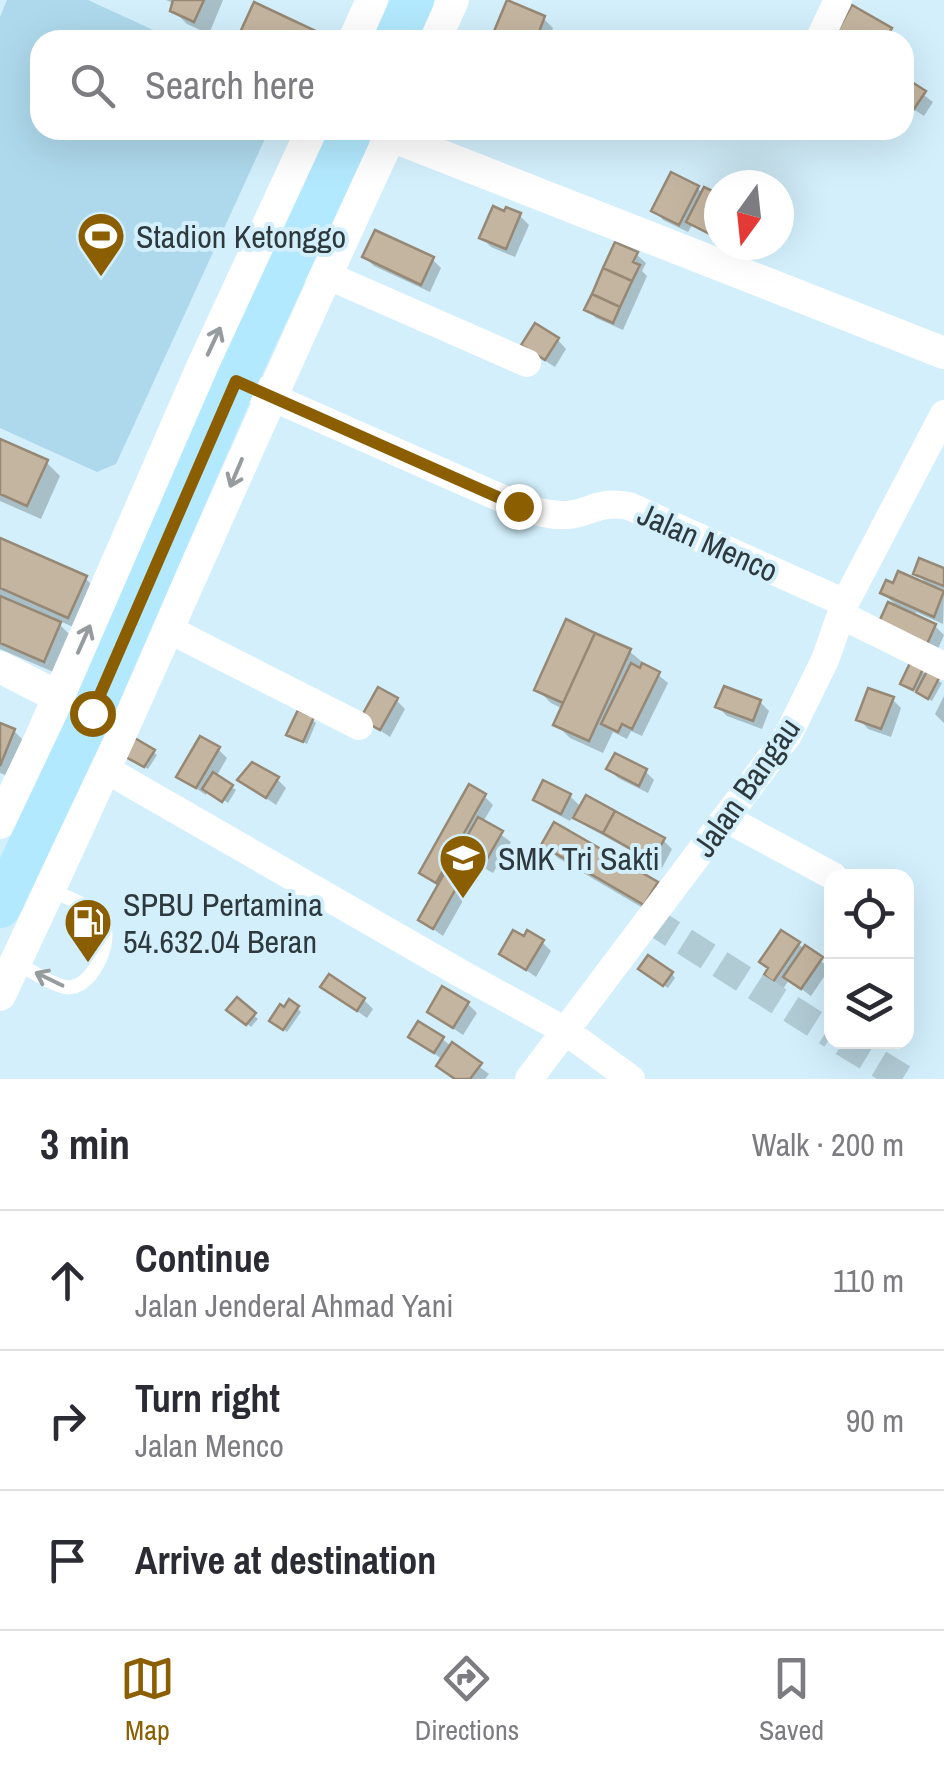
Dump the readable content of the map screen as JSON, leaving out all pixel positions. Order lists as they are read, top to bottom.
{
  "streets": {
    "street": ["Jalan Menco", "Jalan Bangau"]
  },
  "crossings": [
    ["Jalan Menco", "Jalan Bangau"]
  ],
  "places": {
    "sports": ["Stadion Ketonggo"],
    "school or university": ["SMK Tri Sakti"],
    "fuel station": ["SPBU Pertamina 54.632.04 Beran"]
  },
  "north": "bottom",
  "page": {
    "search": "Search here",
    "heading": ["3 min", "Walk · 200 m"],
    "list": [
      ["Continue", "Jalan Jenderal Ahmad Yani", "110 m"],
      ["Turn right", "Jalan Menco", "90 m"],
      "Arrive at destination"
    ],
    "nav": ["Map", "Directions", "Saved"]
  }
}
